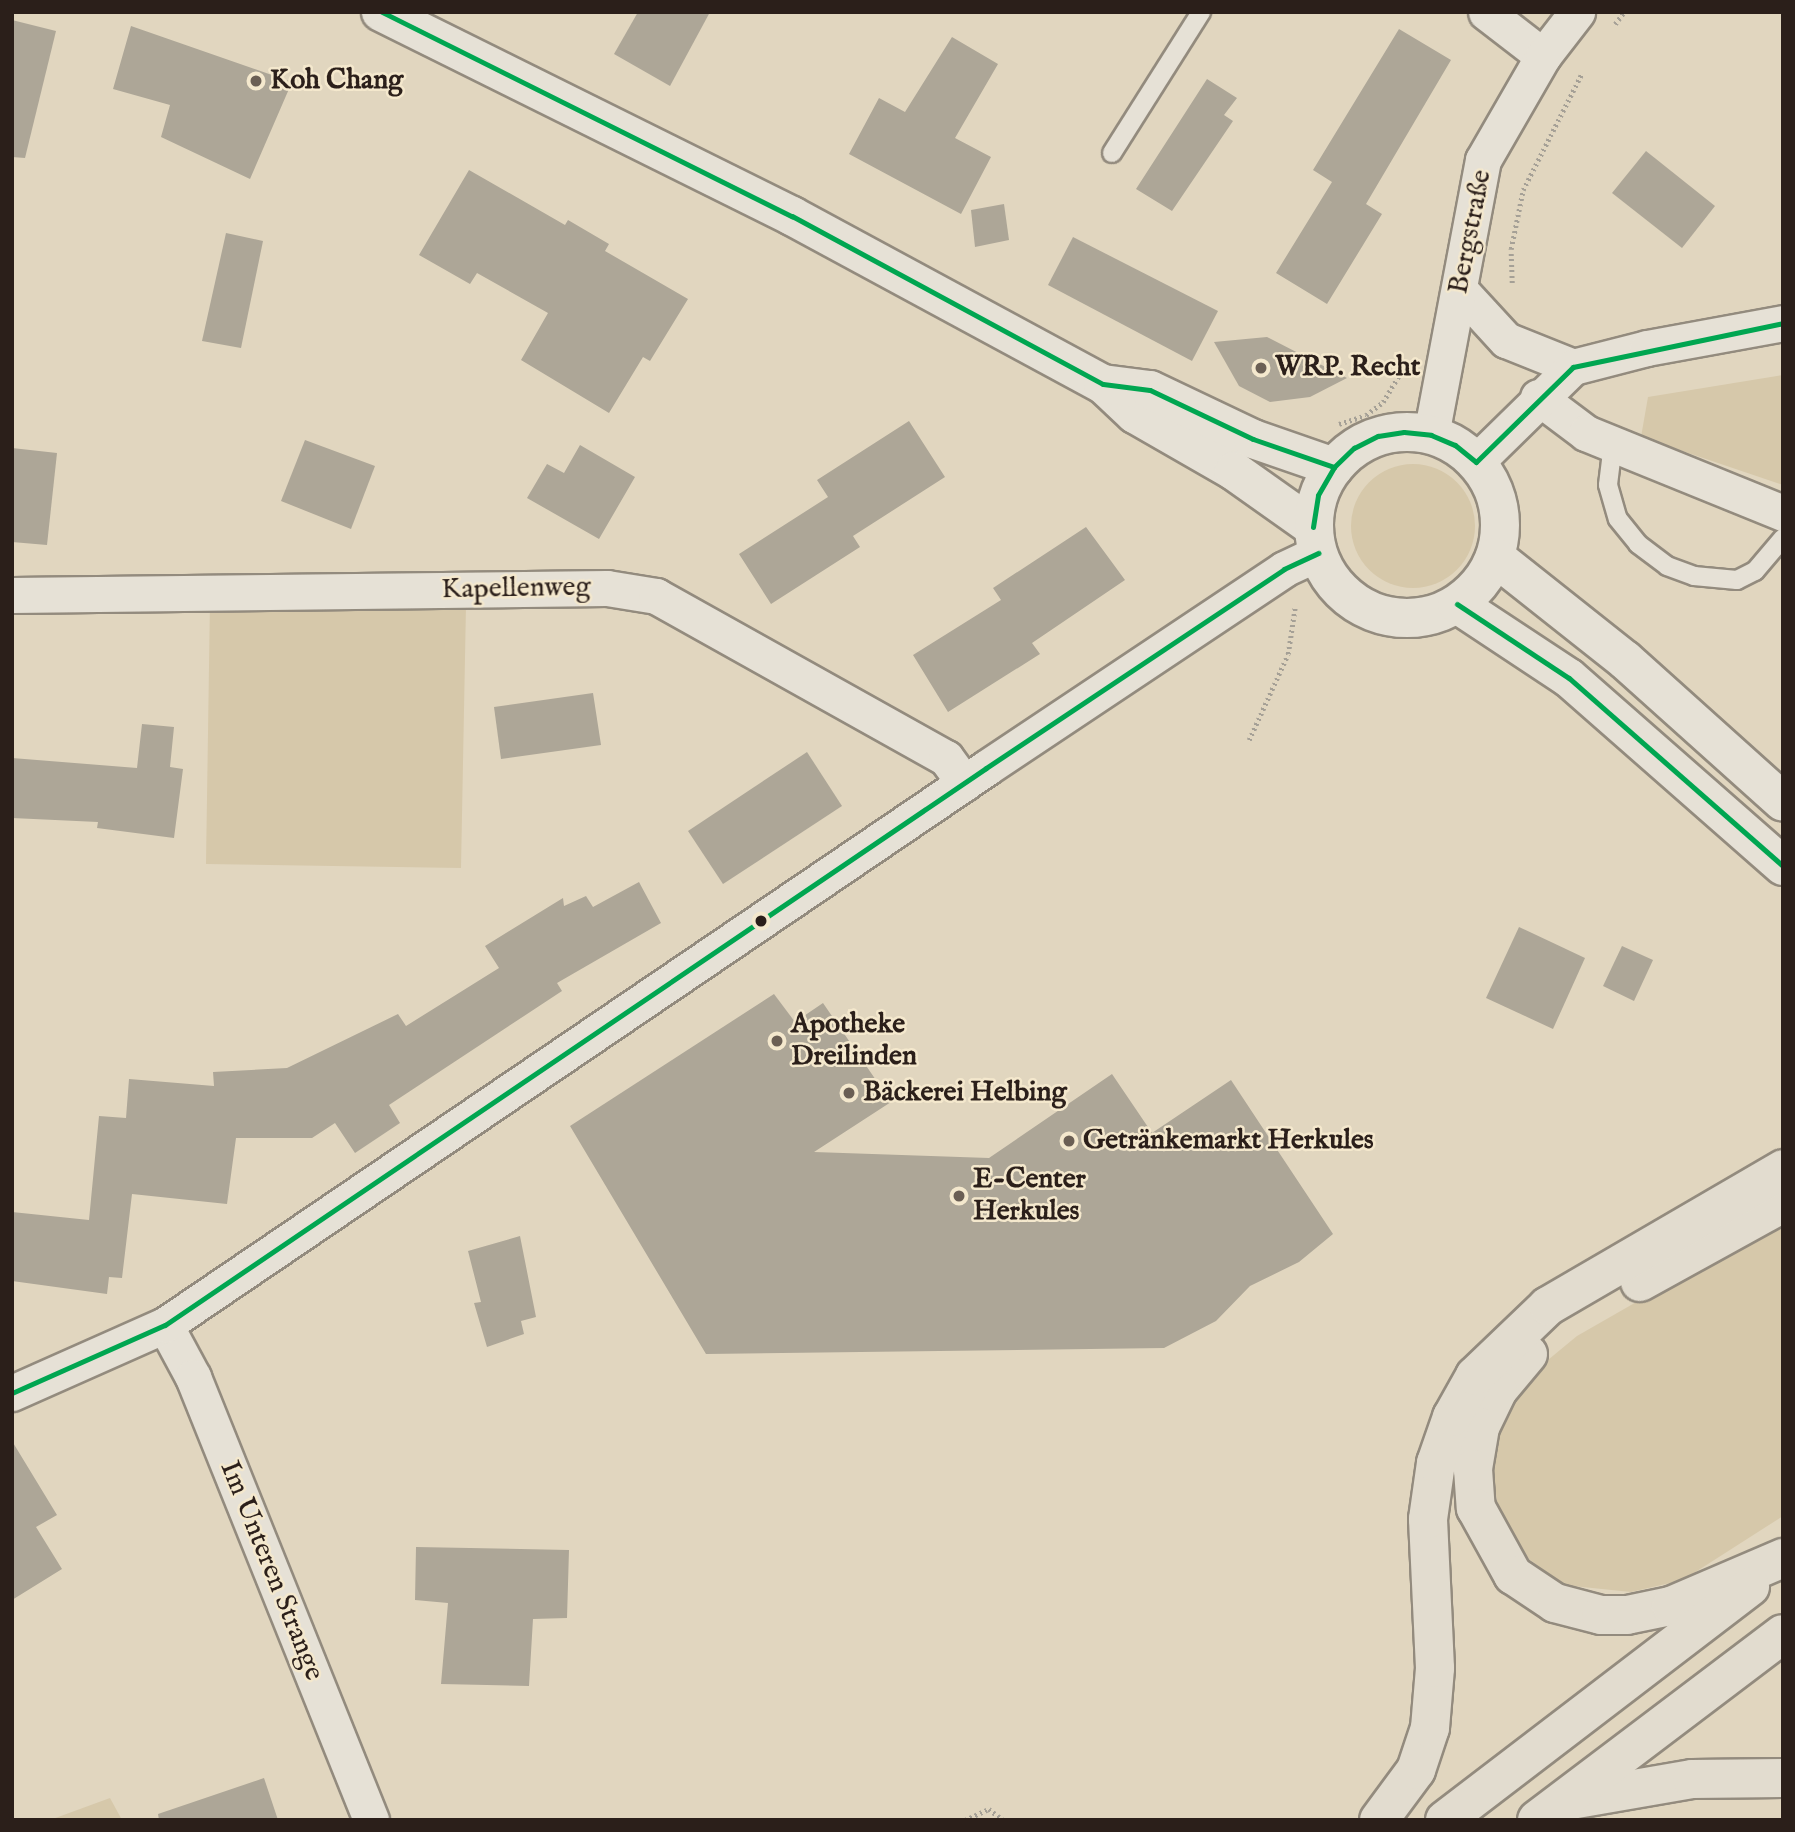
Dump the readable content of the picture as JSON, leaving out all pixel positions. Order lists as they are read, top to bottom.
{
  "streets": {
    "street": ["Bergstraße", "Kapellenweg", "Im Unteren Strange"]
  },
  "places": [
    "Koh Chang",
    "WRP. Recht",
    "Apotheke Dreilinden",
    "Bäckerei Helbing",
    "Getränkemarkt Herkules",
    "E-Center Herkules"
  ]
}
